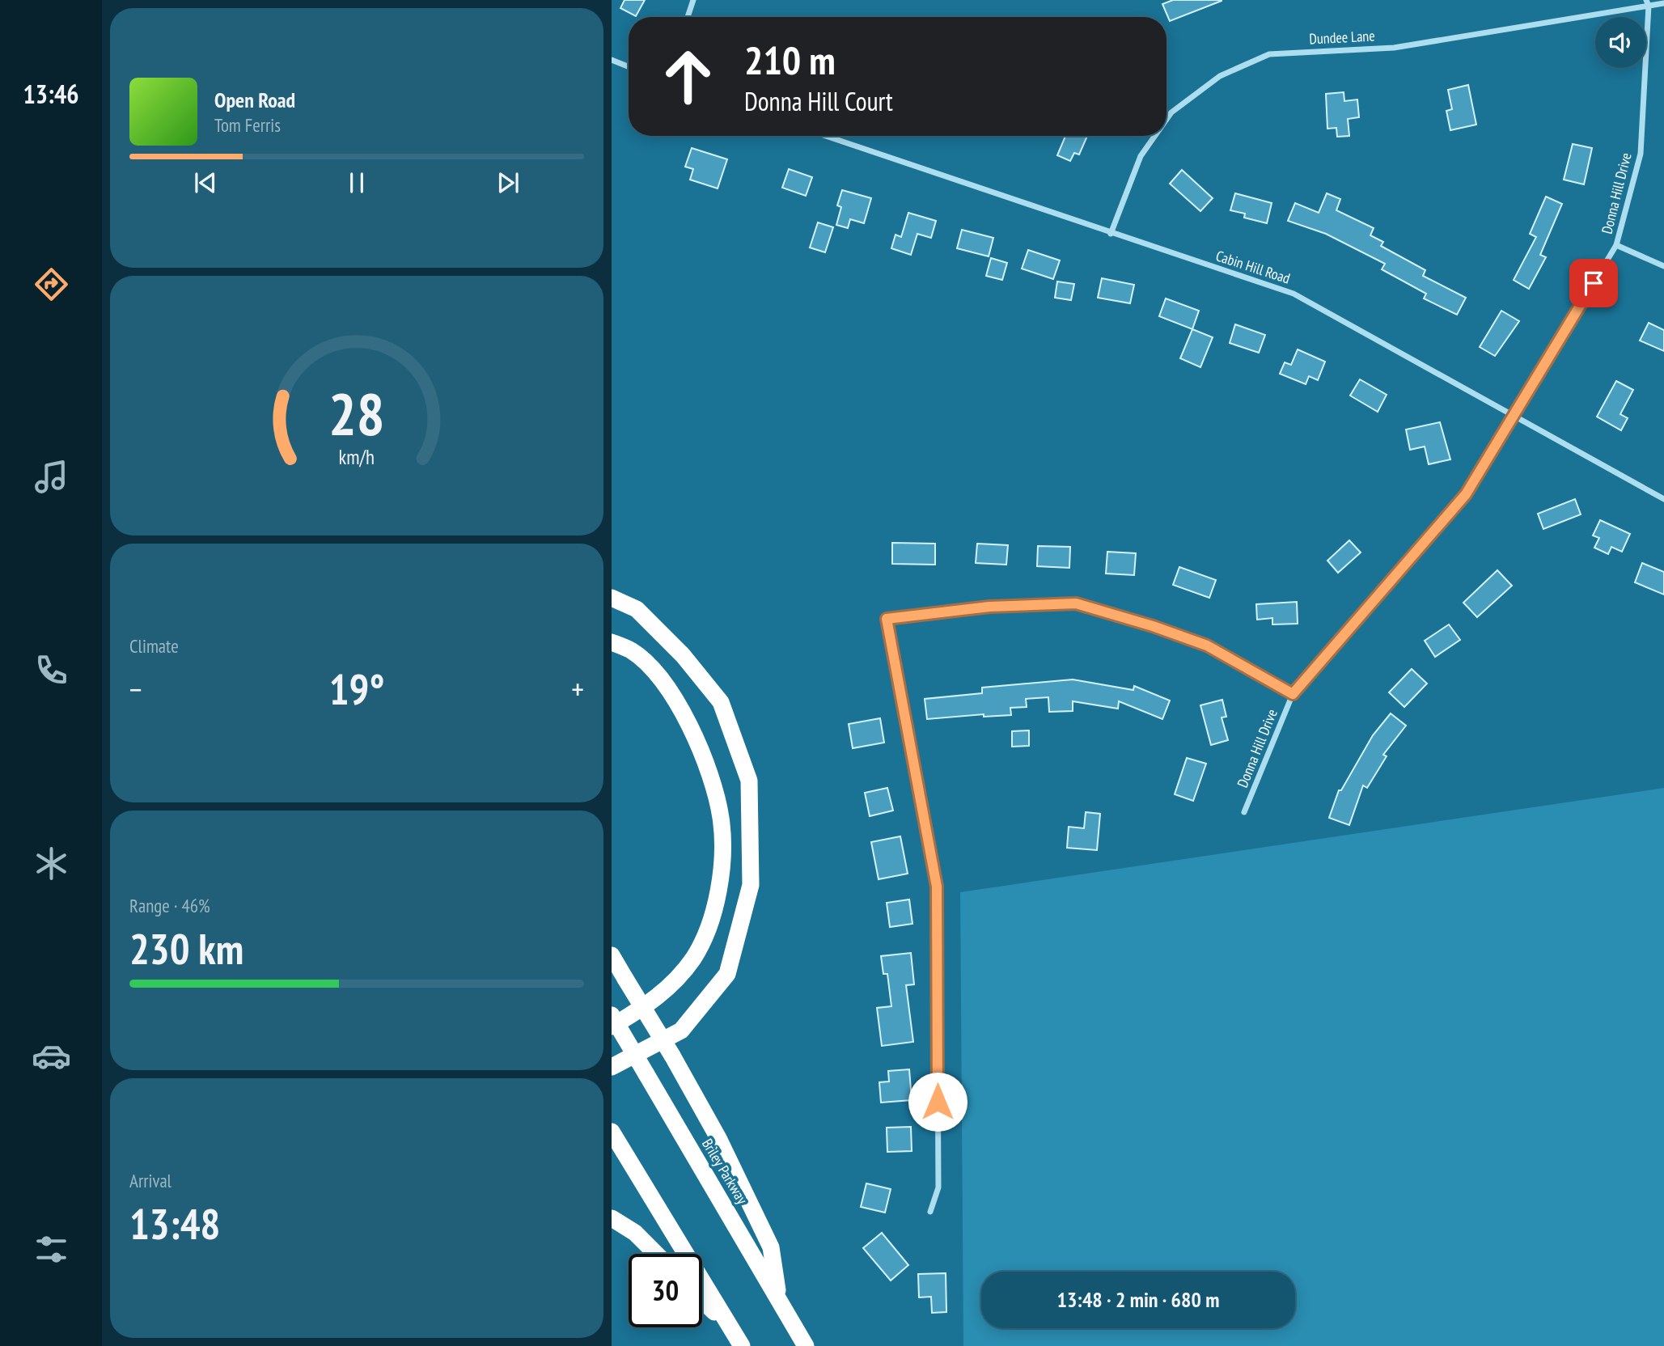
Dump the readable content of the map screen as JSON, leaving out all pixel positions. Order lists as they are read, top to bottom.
{
  "streets": {
    "highway": ["Briley Parkway"],
    "street": ["Dundee Lane", "Donna Hill Drive", "Cabin Hill Road"]
  },
  "crossings": [
    ["Dundee Lane", "Donna Hill Drive"],
    ["Dundee Lane", "Cabin Hill Road"],
    ["Donna Hill Drive", "Cabin Hill Road"]
  ],
  "page": {
    "tabs": "13:46",
    "turn": ["210 m", "Donna Hill Court"],
    "song": ["Open Road", "Tom Ferris"],
    "tile": [
      "Climate",
      ["Range · 46%", "230 km"],
      ["Arrival", "13:48"]
    ],
    "heat": ["−", "19°", "+"],
    "limit": "30",
    "trip": "13:48 · 2 min · 680 m",
    "gauge": ["28", "km/h"]
  }
}
